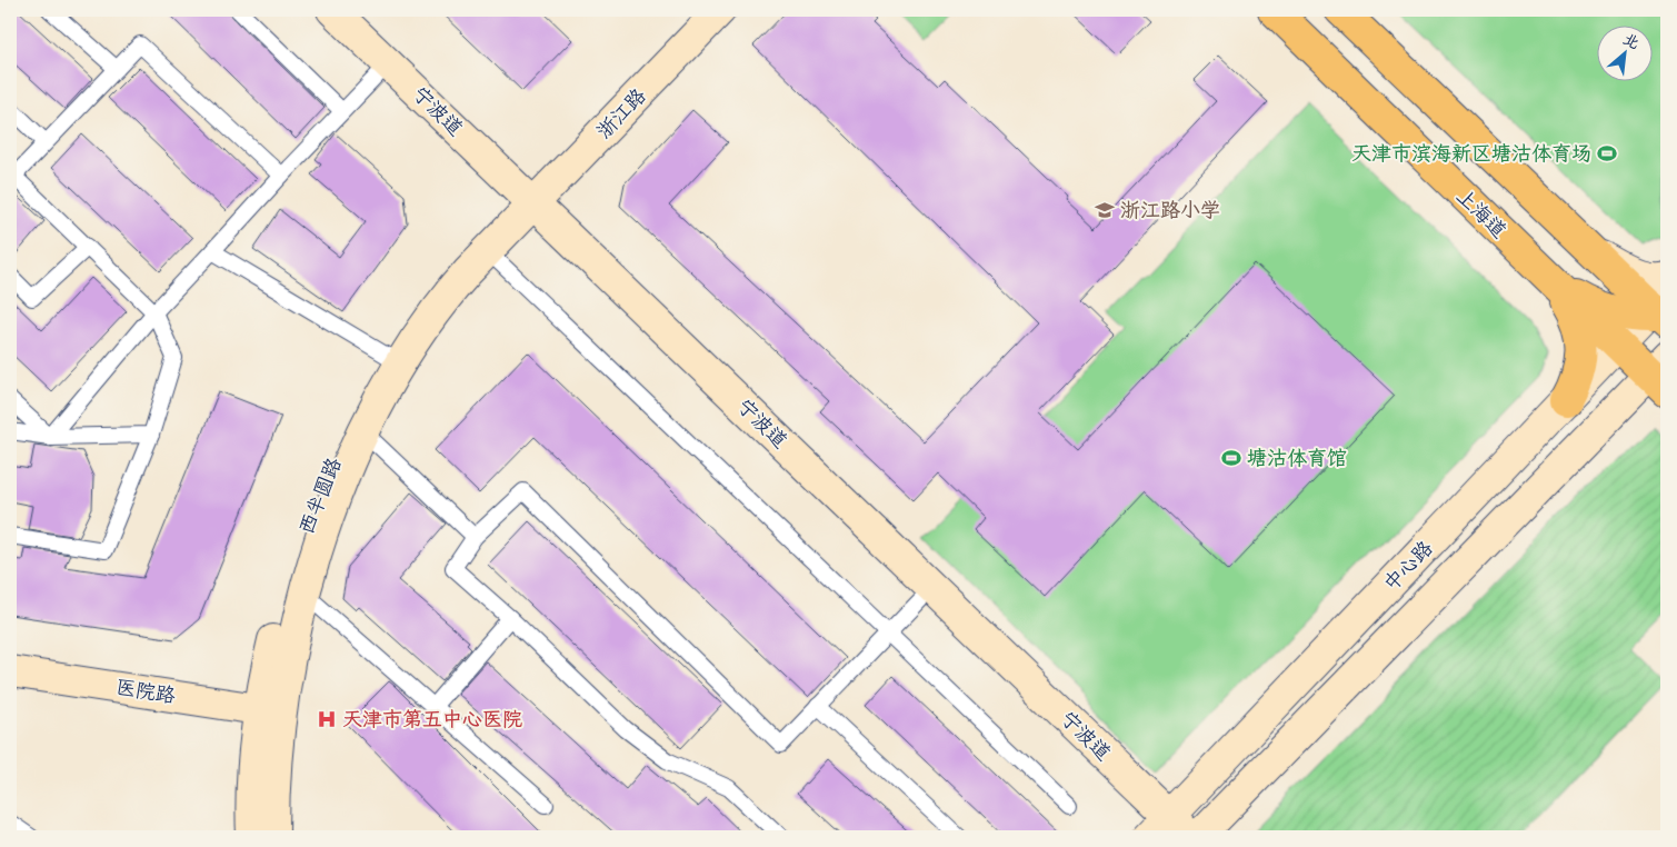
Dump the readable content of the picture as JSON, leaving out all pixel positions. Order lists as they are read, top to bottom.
{
  "streets": {
    "main road": ["上海道"],
    "street": [
      "宁波道",
      "浙江路",
      "西半圆路",
      "中心路",
      "医院路"
    ]
  },
  "crossings": [
    ["宁波道", "浙江路"],
    ["宁波道", "西半圆路"],
    ["宁波道", "中心路"],
    ["浙江路", "西半圆路"],
    ["上海道", "中心路"],
    ["西半圆路", "医院路"]
  ],
  "places": {
    "sports": ["天津市滨海新区塘沽体育场", "塘沽体育馆"],
    "school or university": ["浙江路小学"],
    "hospital": ["天津市第五中心医院"]
  },
  "north": "top right"
}
